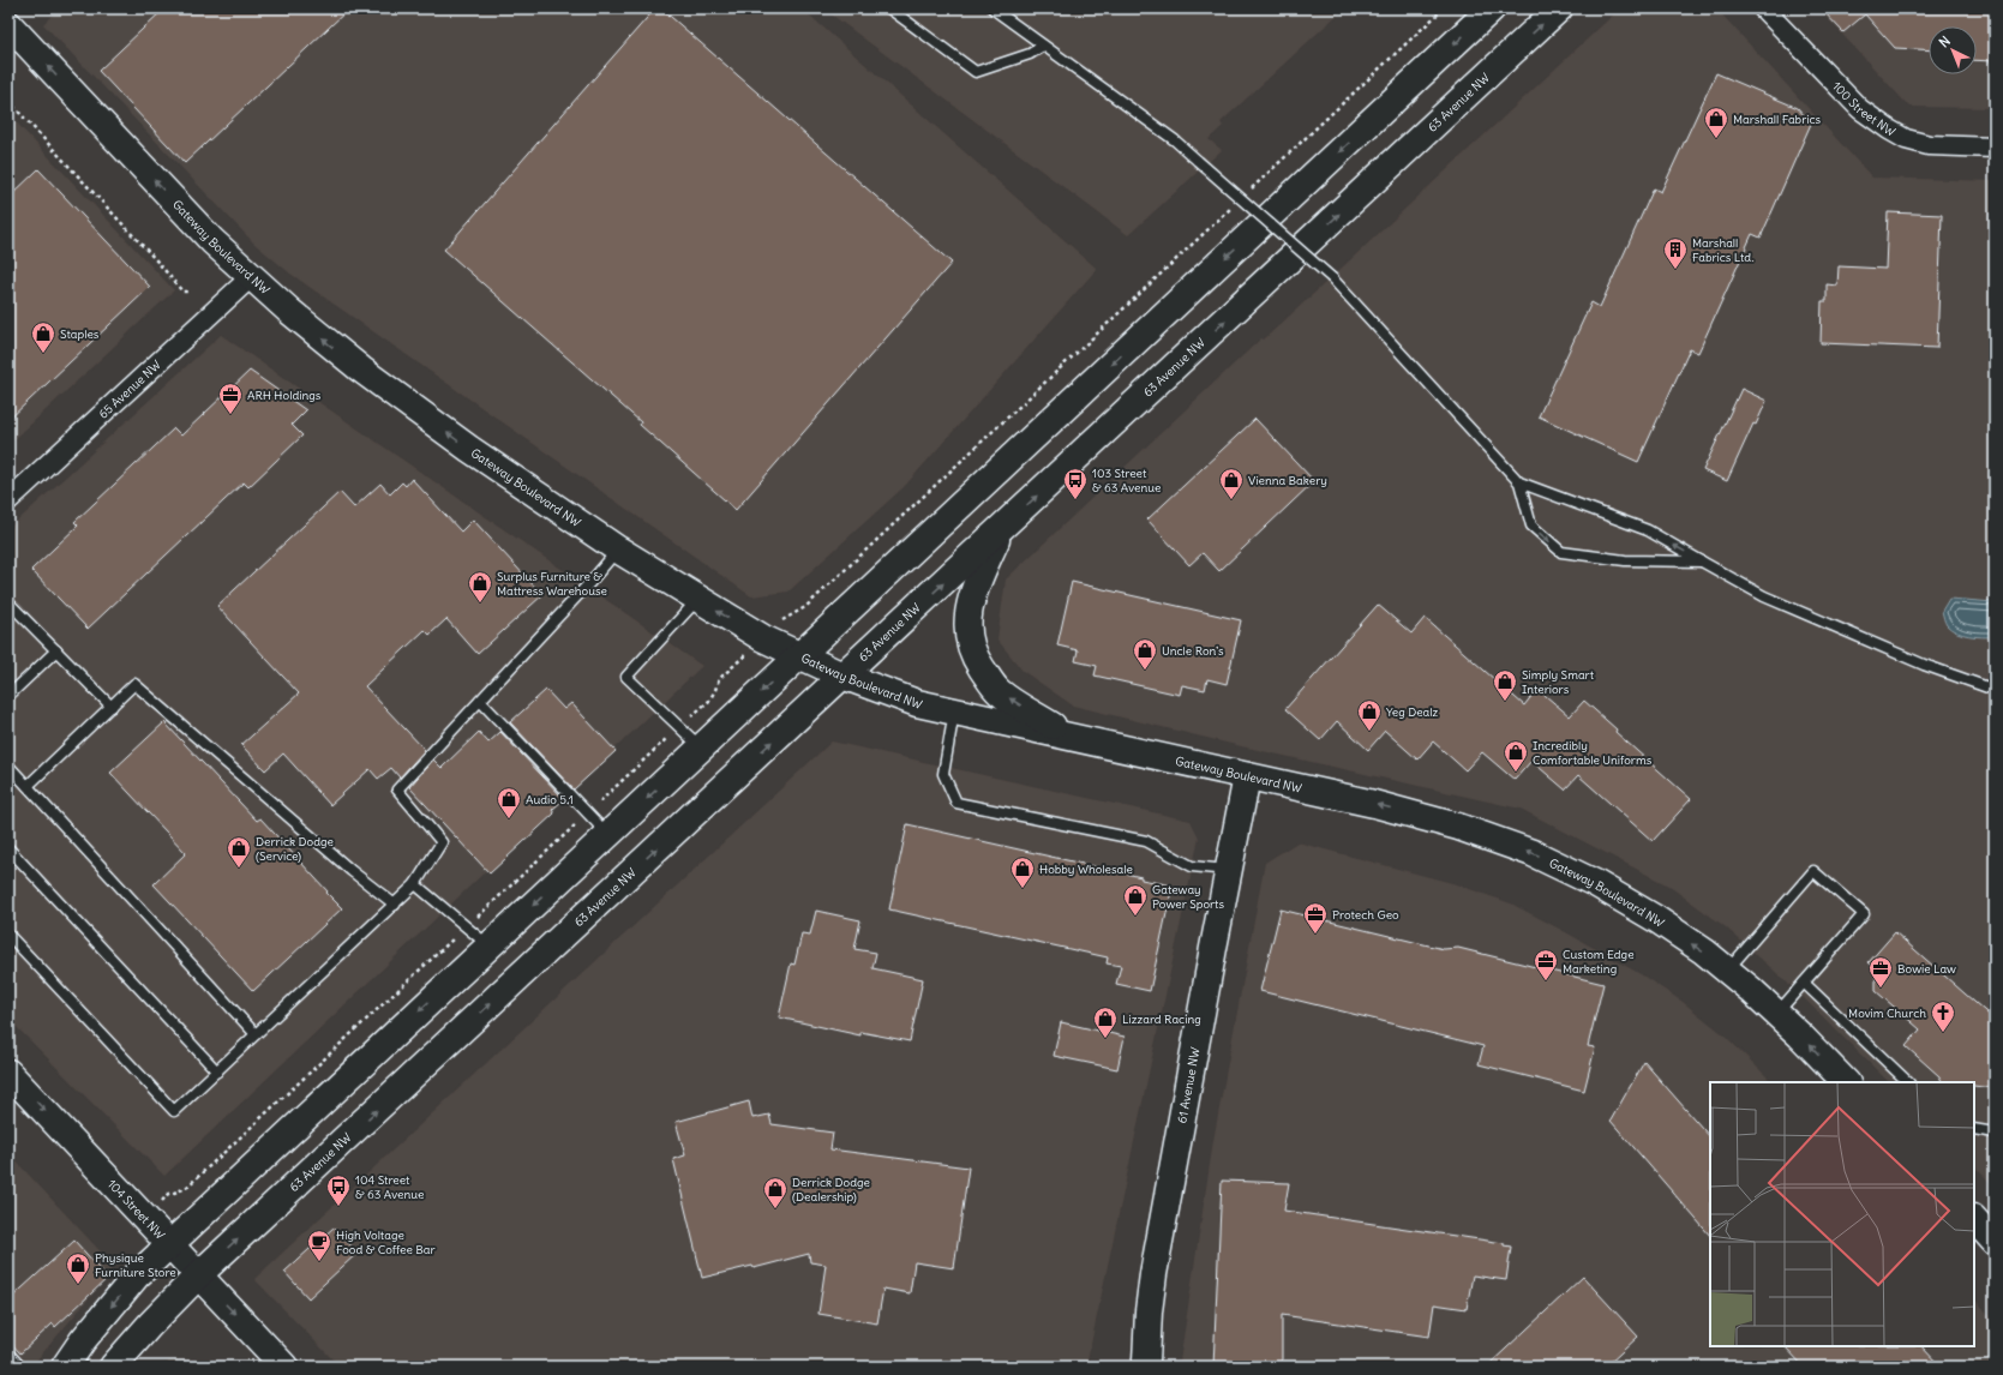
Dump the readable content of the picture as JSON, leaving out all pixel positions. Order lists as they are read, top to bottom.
{
  "streets": {
    "main road": [
      "63 Avenue NW",
      "Gateway Boulevard NW",
      "61 Avenue NW",
      "104 Street NW"
    ],
    "street": ["100 Street NW", "65 Avenue NW"]
  },
  "crossings": [
    ["63 Avenue NW", "Gateway Boulevard NW"],
    ["63 Avenue NW", "104 Street NW"],
    ["Gateway Boulevard NW", "65 Avenue NW"],
    ["Gateway Boulevard NW", "61 Avenue NW"]
  ],
  "one_way": ["Gateway Boulevard NW", "104 Street NW"],
  "places": {
    "shop": [
      "Marshall Fabrics",
      "Staples",
      "Vienna Bakery",
      "Surplus Furniture & Mattress Warehouse",
      "Uncle Ron's",
      "Simply Smart Interiors",
      "Yeg Dealz",
      "Incredibly Comfortable Uniforms",
      "Audio 5.1",
      "Derrick Dodge (Service)",
      "Hobby Wholesale",
      "Gateway Power Sports",
      "Lizzard Racing",
      "Derrick Dodge (Dealership)",
      "Physique Furniture Store"
    ],
    "building": ["Marshall Fabrics Ltd."],
    "office": [
      "ARH Holdings",
      "Protech Geo",
      "Custom Edge Marketing",
      "Bowie Law"
    ],
    "bus stop": ["103 Street & 63 Avenue", "104 Street & 63 Avenue"],
    "church": ["Movim Church"],
    "cafe": ["High Voltage Food & Coffee Bar"]
  },
  "north": "top left"
}
